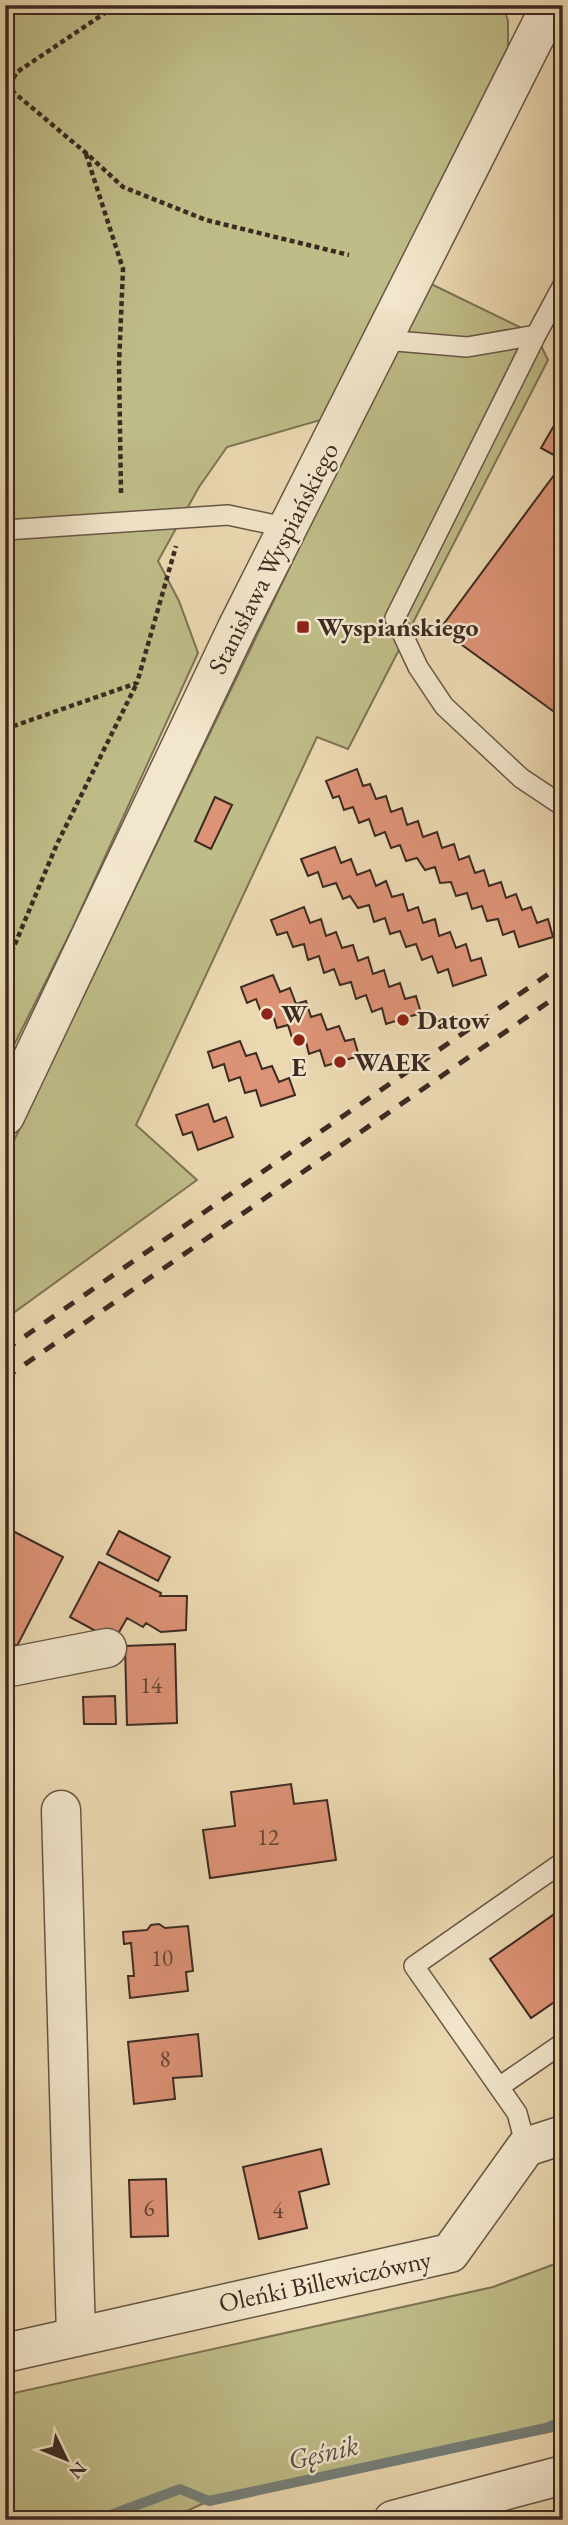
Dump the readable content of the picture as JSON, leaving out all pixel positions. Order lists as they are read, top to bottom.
{
  "streets": {
    "street": ["Stanisława Wyspiańskiego", "Oleńki Billewiczówny"]
  },
  "water": ["Gęśnik"],
  "places": {
    "transit": ["Wyspiańskiego"],
    "other": [
      "W",
      "Datow",
      "E",
      "WAEK"
    ]
  },
  "house_numbers": [
    "14",
    "12",
    "10",
    "8",
    "6",
    "4"
  ],
  "north": "bottom right"
}
